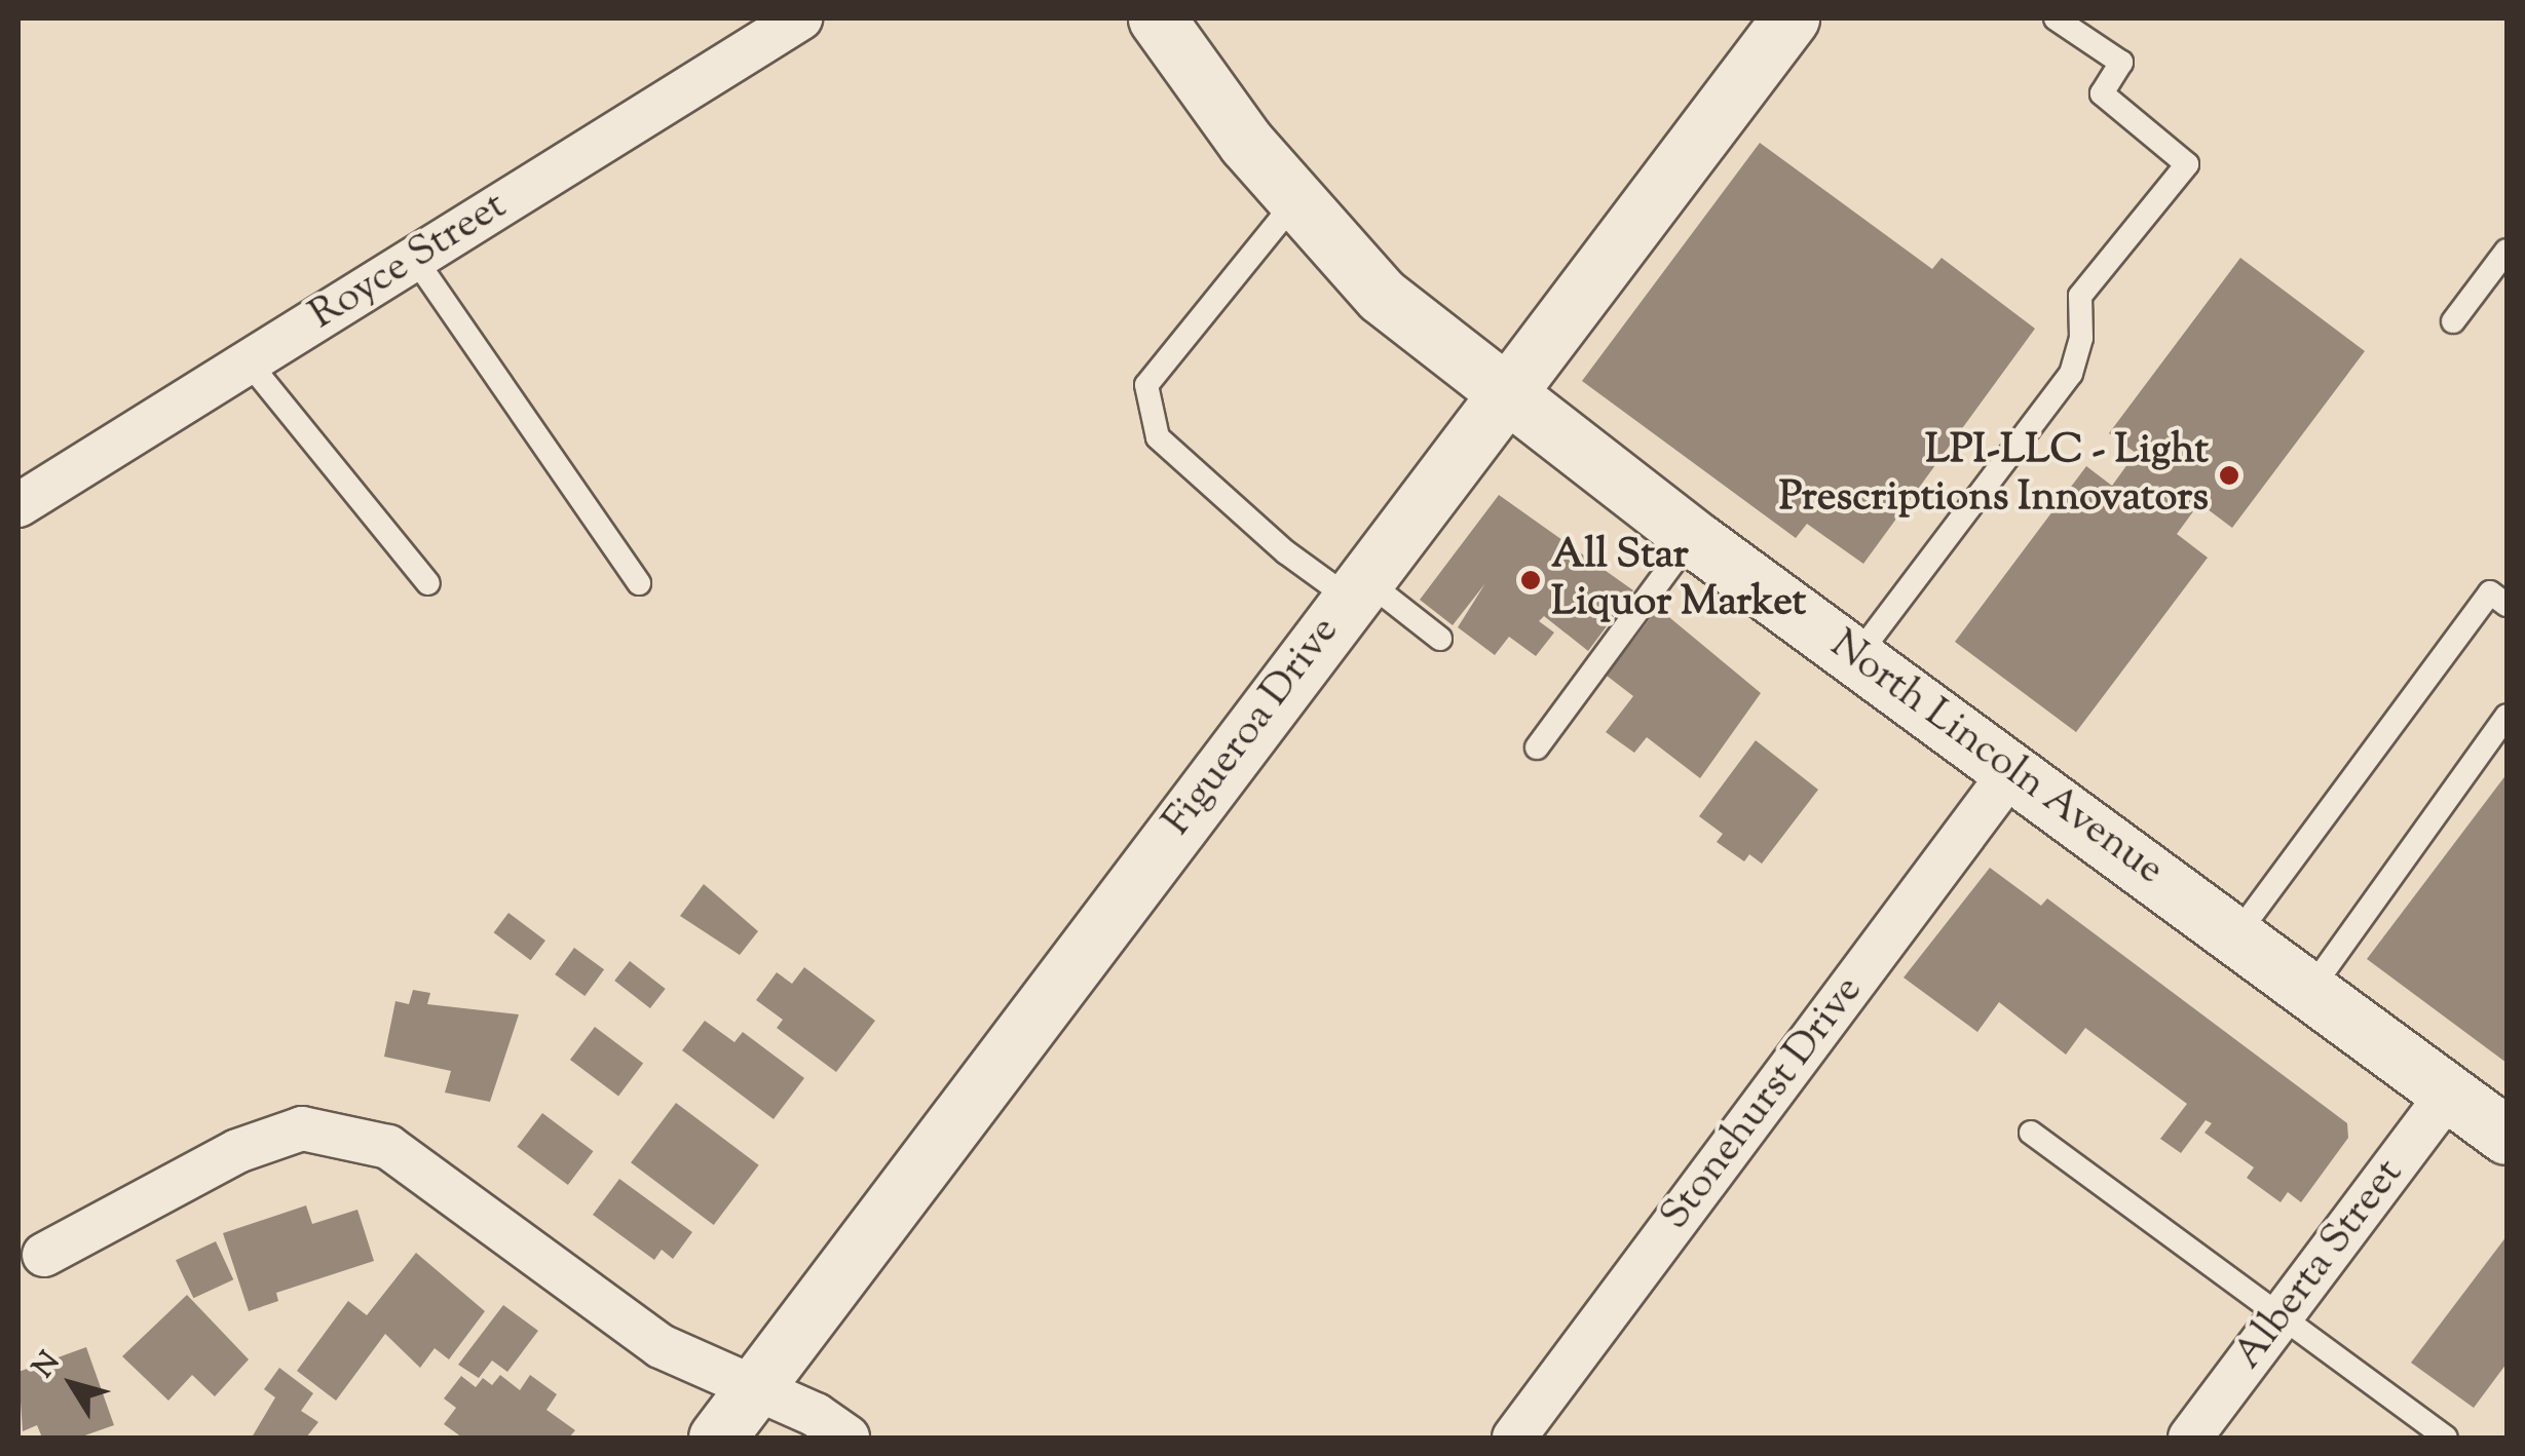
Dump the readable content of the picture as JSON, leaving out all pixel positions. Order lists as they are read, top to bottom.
{
  "streets": {
    "main road": ["Figueroa Drive", "North Lincoln Avenue"],
    "street": ["Royce Street", "Stonehurst Drive", "Alberta Street"]
  },
  "crossings": [
    ["Figueroa Drive", "North Lincoln Avenue"],
    ["North Lincoln Avenue", "Stonehurst Drive"],
    ["North Lincoln Avenue", "Alberta Street"]
  ],
  "places": ["LPI-LLC - Light Prescriptions Innovators", "All Star Liquor Market"],
  "north": "top left"
}
